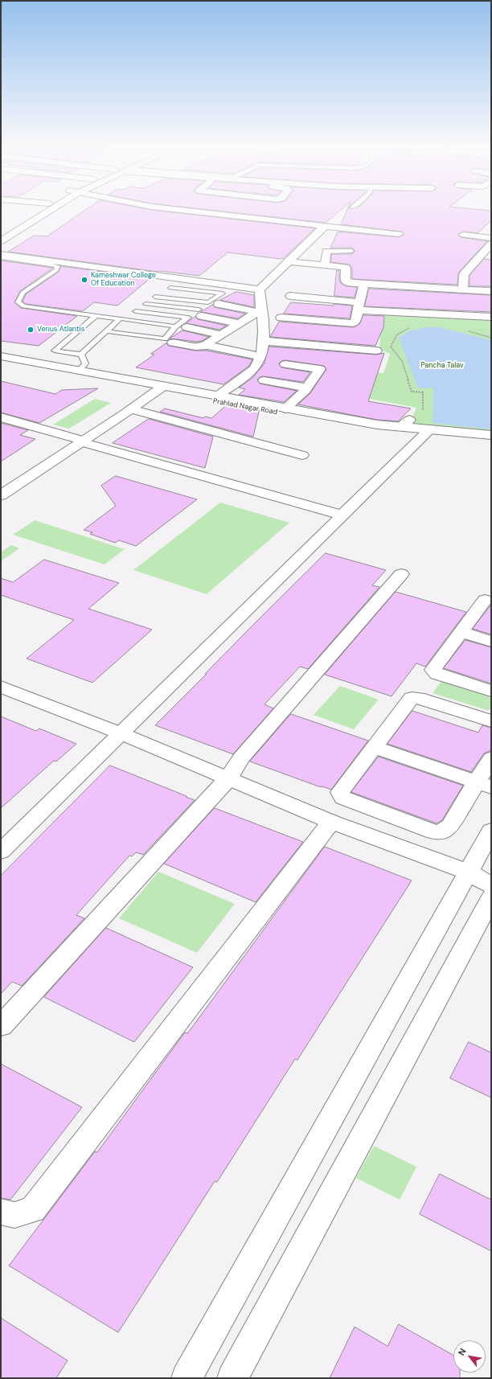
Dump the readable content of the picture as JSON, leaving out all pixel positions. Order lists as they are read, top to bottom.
{
  "streets": {
    "street": ["Prahlad Nagar Road"]
  },
  "parks": ["Pancha Talav"],
  "places": ["Kameshwar College Of Education", "Venus Atlantis"],
  "north": "top left"
}
